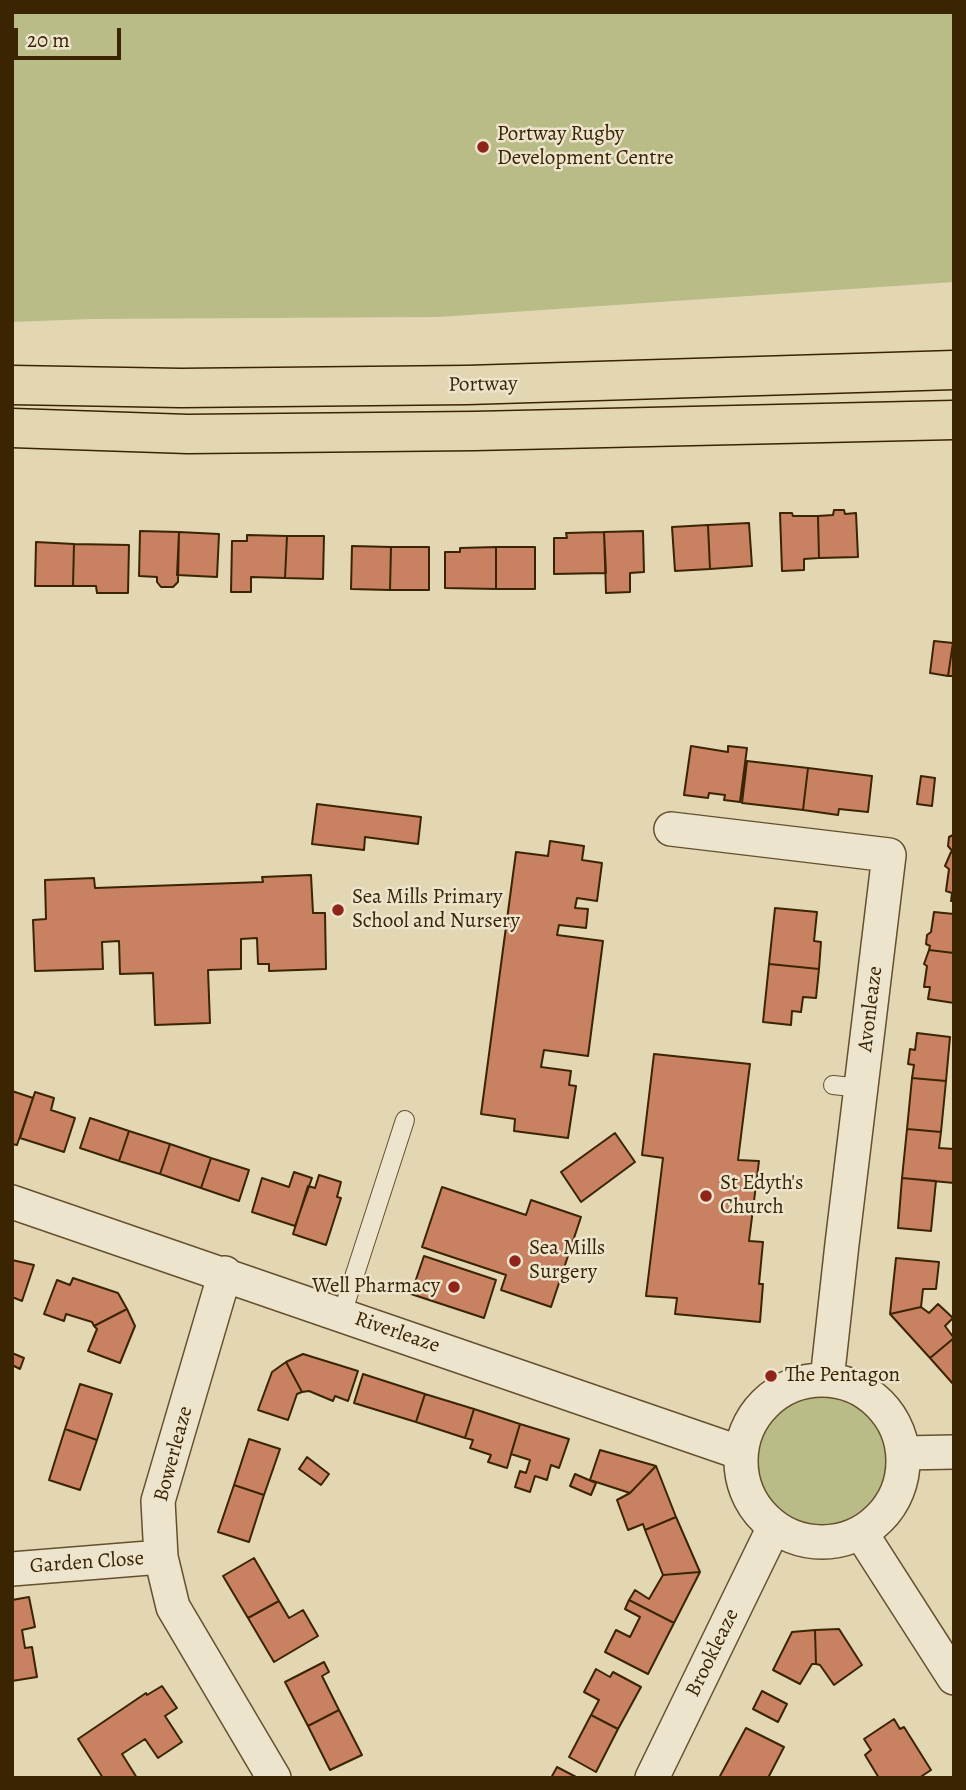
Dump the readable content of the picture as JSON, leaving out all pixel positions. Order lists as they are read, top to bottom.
{
  "streets": {
    "highway": ["Portway"],
    "street": [
      "Avonleaze",
      "Riverleaze",
      "Bowerleaze",
      "Garden Close",
      "Brookleaze"
    ]
  },
  "crossings": [
    ["Avonleaze", "Riverleaze"],
    ["Avonleaze", "Brookleaze"],
    ["Riverleaze", "Bowerleaze"],
    ["Riverleaze", "Brookleaze"],
    ["Bowerleaze", "Garden Close"]
  ],
  "places": [
    "Portway Rugby Development Centre",
    "Sea Mills Primary School and Nursery",
    "St Edyth's Church",
    "Sea Mills Surgery",
    "Well Pharmacy",
    "The Pentagon"
  ],
  "scale_bar": "20 m"
}
